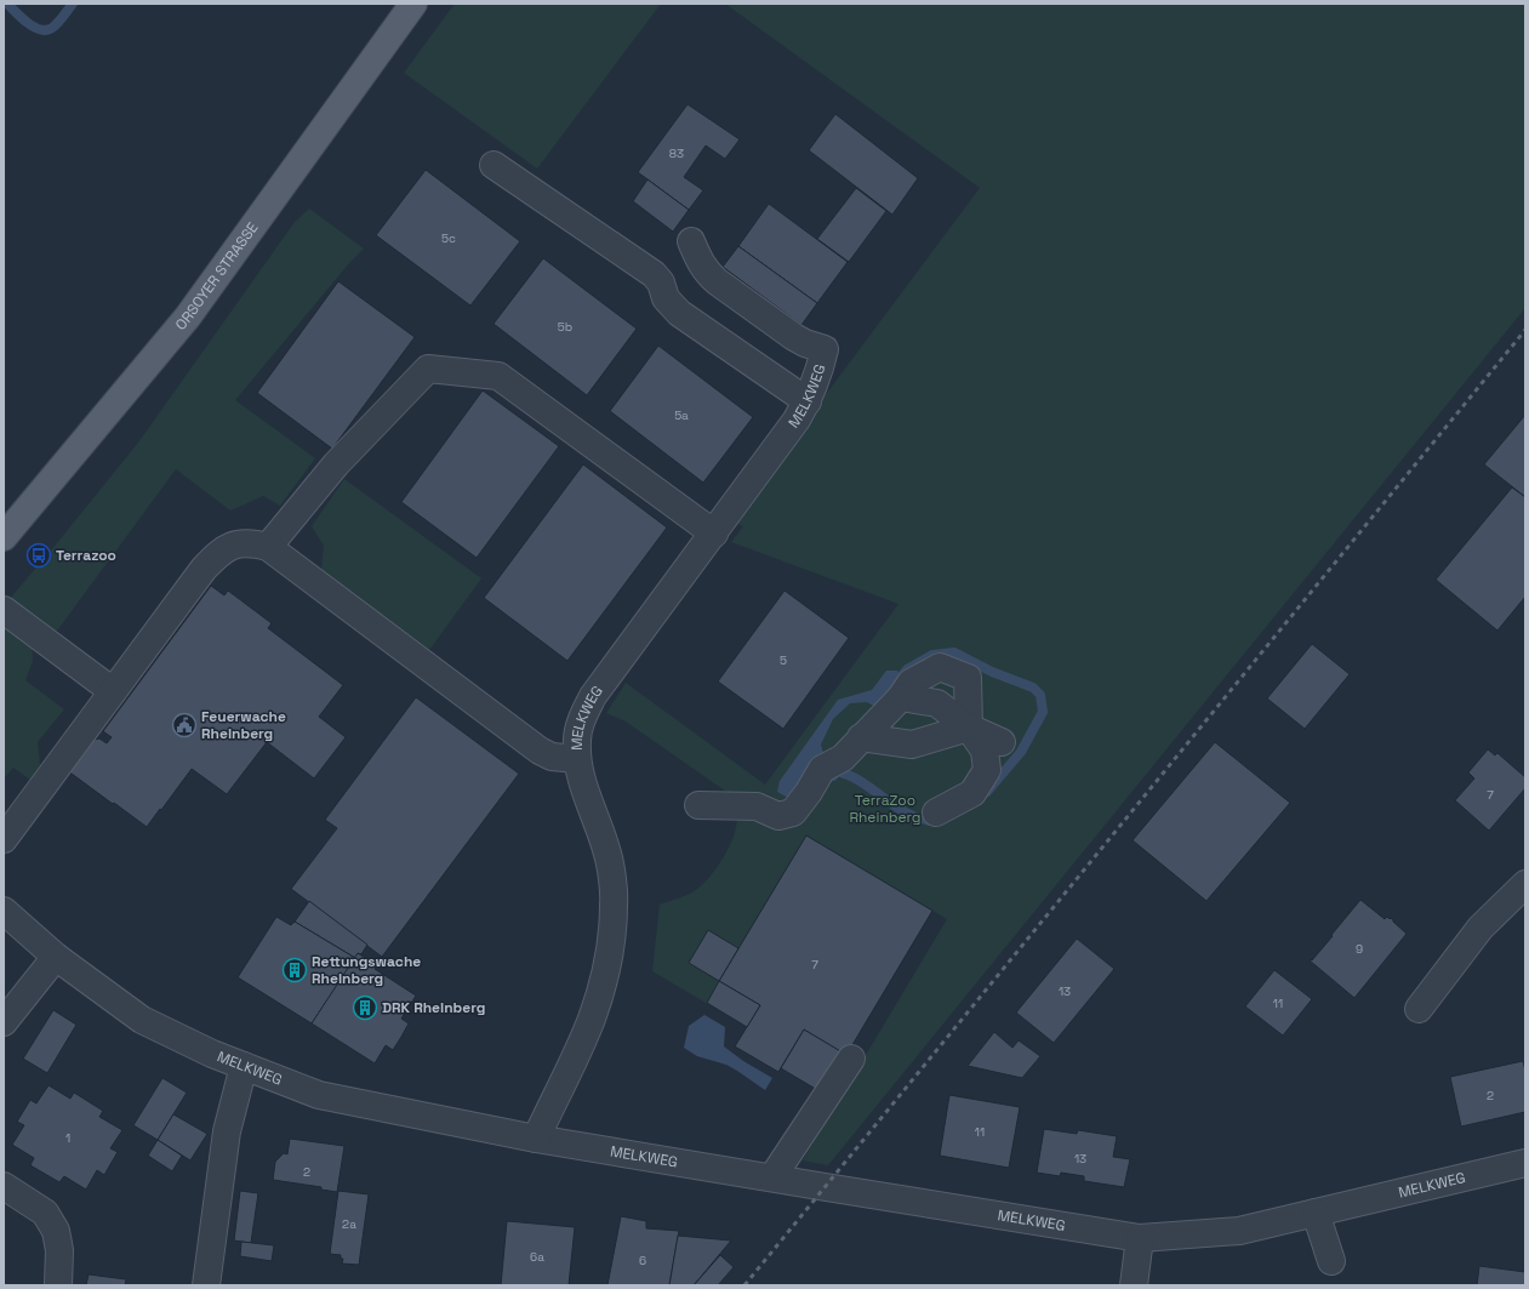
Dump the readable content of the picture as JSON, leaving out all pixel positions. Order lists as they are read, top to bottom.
{
  "streets": {
    "main road": ["ORSOYER STRASSE"],
    "street": ["MELKWEG"]
  },
  "parks": ["TerraZoo Rheinberg"],
  "places": {
    "bus stop": ["Terrazoo"],
    "public building": ["Feuerwache Rheinberg"],
    "building": ["Rettungswache Rheinberg", "DRK Rheinberg"]
  },
  "house_numbers": [
    "83",
    "5c",
    "5b",
    "5a",
    "5",
    "7",
    "9",
    "7",
    "13",
    "11",
    "2",
    "11",
    "1",
    "13",
    "2",
    "2a",
    "6a",
    "6"
  ]
}
